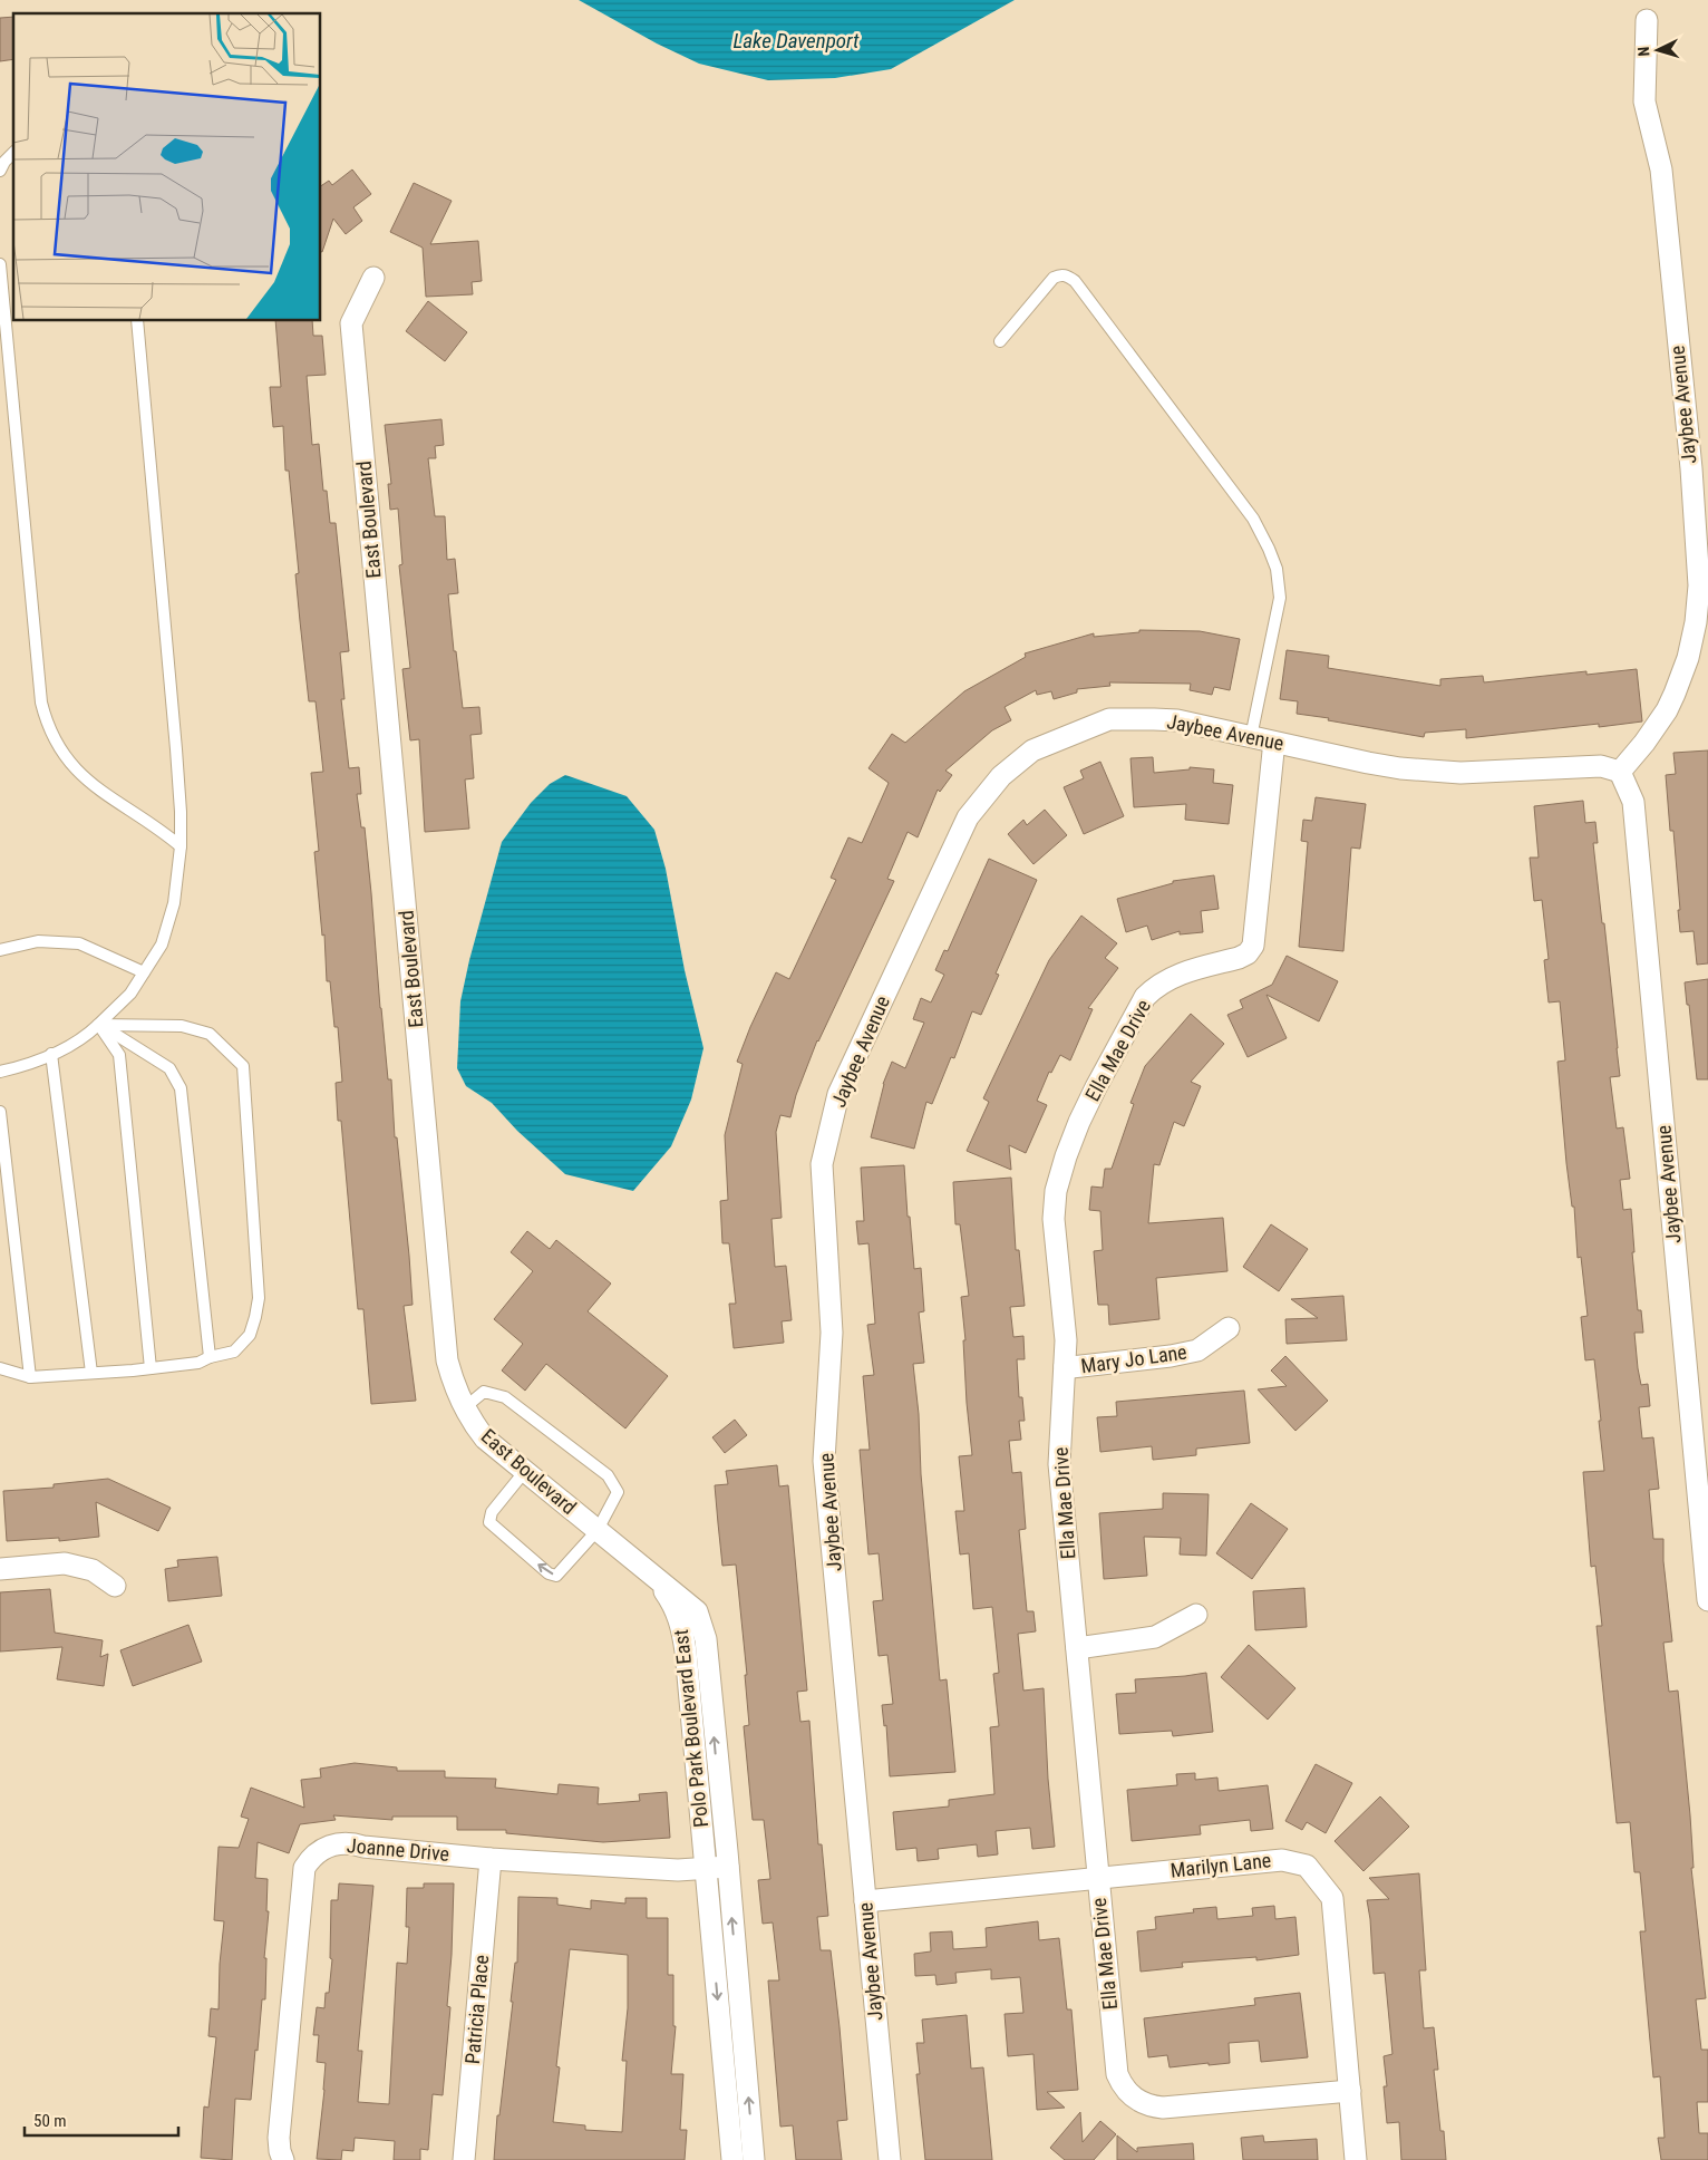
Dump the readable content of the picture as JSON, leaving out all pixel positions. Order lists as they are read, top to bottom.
{
  "streets": {
    "street": [
      "Jaybee Avenue",
      "East Boulevard",
      "Ella Mae Drive",
      "Mary Jo Lane",
      "Polo Park Boulevard East",
      "Joanne Drive",
      "Marilyn Lane",
      "Patricia Place"
    ]
  },
  "crossings": [
    ["Jaybee Avenue", "Ella Mae Drive"],
    ["Jaybee Avenue", "Marilyn Lane"],
    ["East Boulevard", "Polo Park Boulevard East"],
    ["Ella Mae Drive", "Mary Jo Lane"],
    ["Ella Mae Drive", "Marilyn Lane"],
    ["Polo Park Boulevard East", "Joanne Drive"],
    ["Joanne Drive", "Patricia Place"]
  ],
  "water": ["Lake Davenport"],
  "scale_bar": "50 m",
  "north": "left"
}
